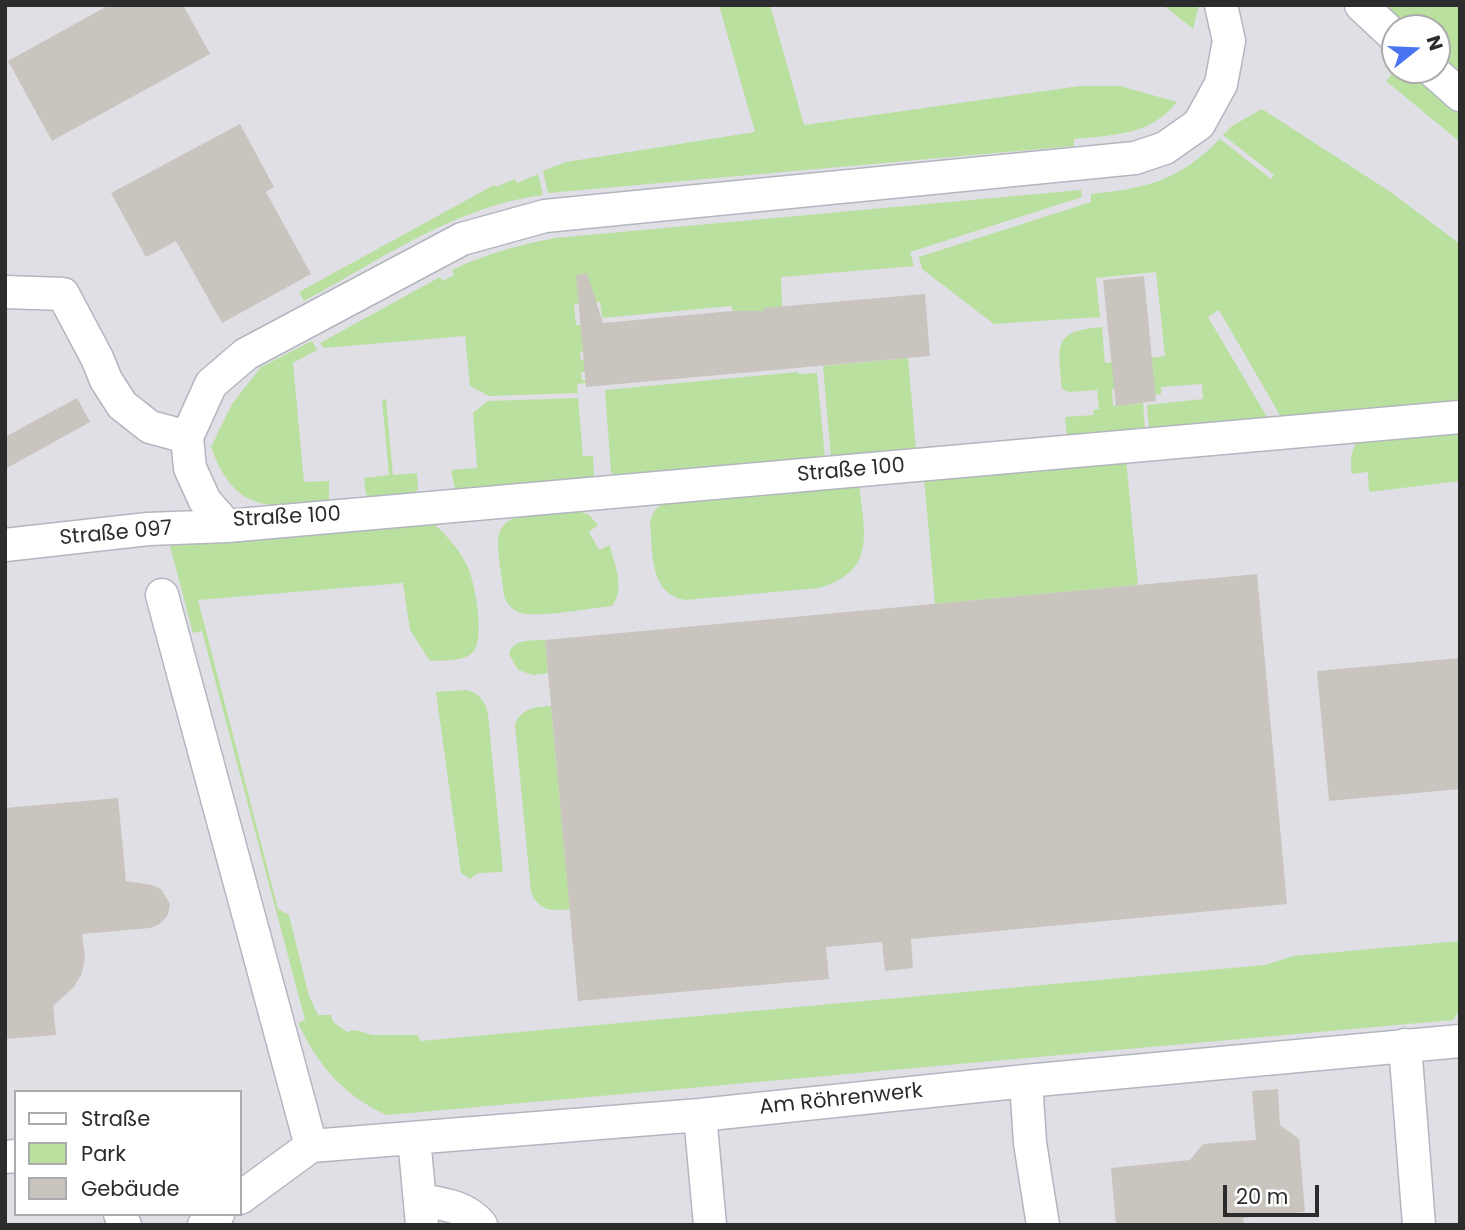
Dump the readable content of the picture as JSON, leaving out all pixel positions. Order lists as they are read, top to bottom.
{
  "streets": {
    "street": ["Straße 100", "Straße 097", "Am Röhrenwerk"]
  },
  "crossings": [
    ["Straße 100", "Straße 097"]
  ],
  "legend": ["Straße", "Park", "Gebäude"],
  "scale_bar": "20 m",
  "north": "right"
}
